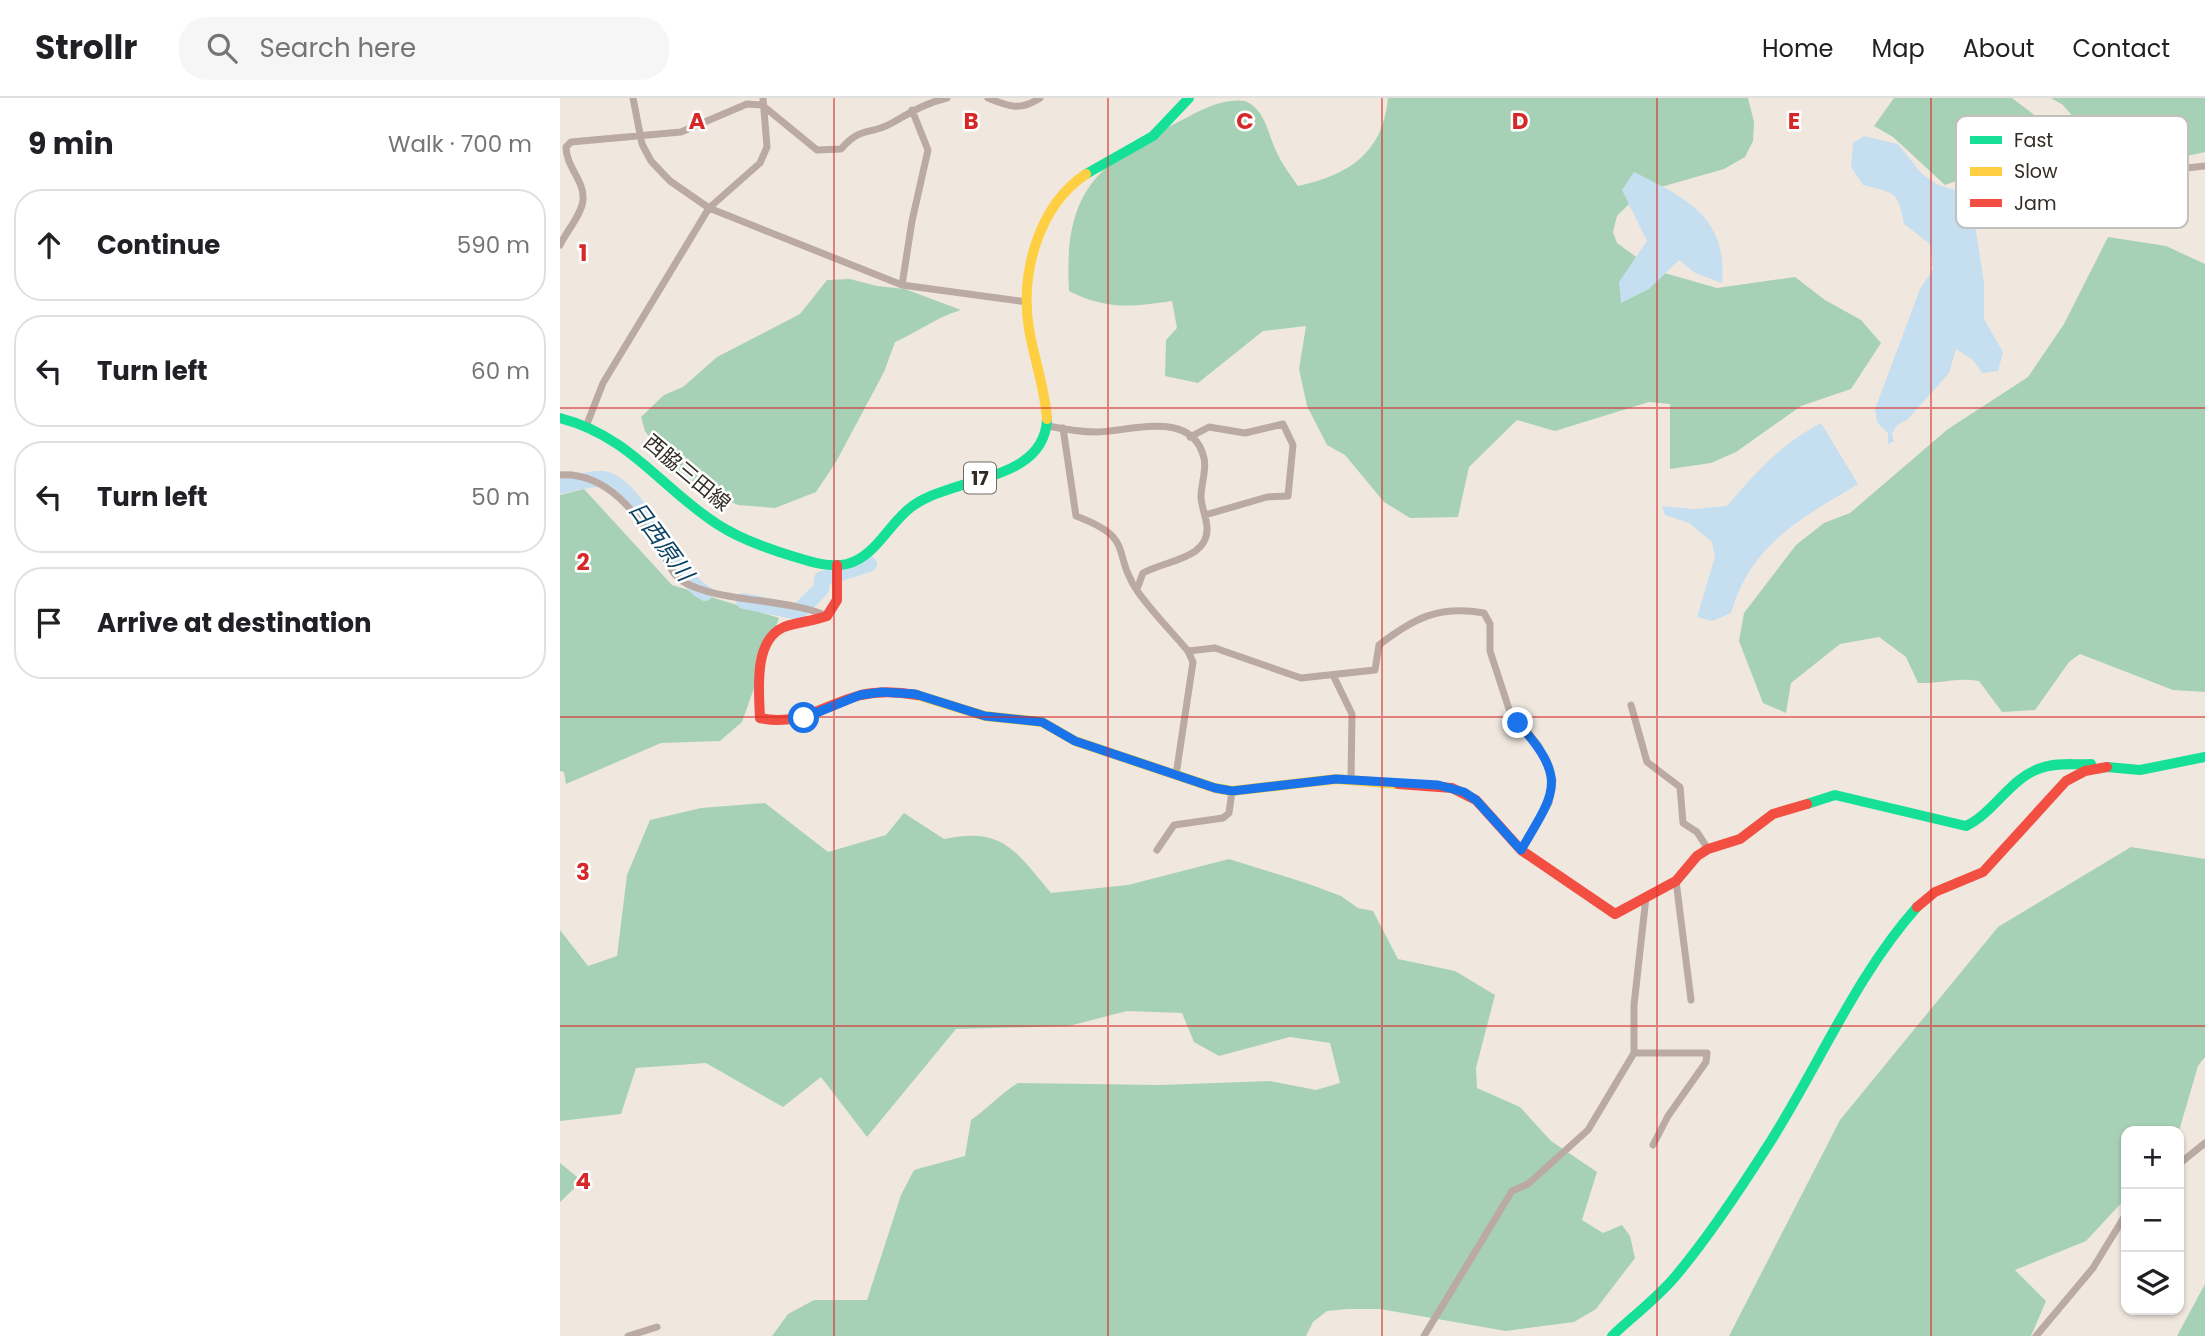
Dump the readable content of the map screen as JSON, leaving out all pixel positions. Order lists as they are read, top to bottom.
{
  "streets": {
    "street": ["西脇三田線", "17"]
  },
  "crossings": [
    ["西脇三田線", "17"]
  ],
  "water": ["日西原川"],
  "legend": ["Fast", "Slow", "Jam"],
  "page": {
    "header": "Strollr",
    "search": "Search here",
    "nav": [
      "Home",
      "Map",
      "About",
      "Contact"
    ],
    "heading": ["9 min", "Walk · 700 m"],
    "list": [
      ["Continue", "590 m"],
      ["Turn left", "60 m"],
      ["Turn left", "50 m"],
      "Arrive at destination"
    ],
    "map_buttons": ["+", "−"]
  },
  "grid": {
    "columns": [
      "A",
      "B",
      "C",
      "D",
      "E"
    ],
    "rows": [
      "1",
      "2",
      "3",
      "4"
    ]
  }
}
